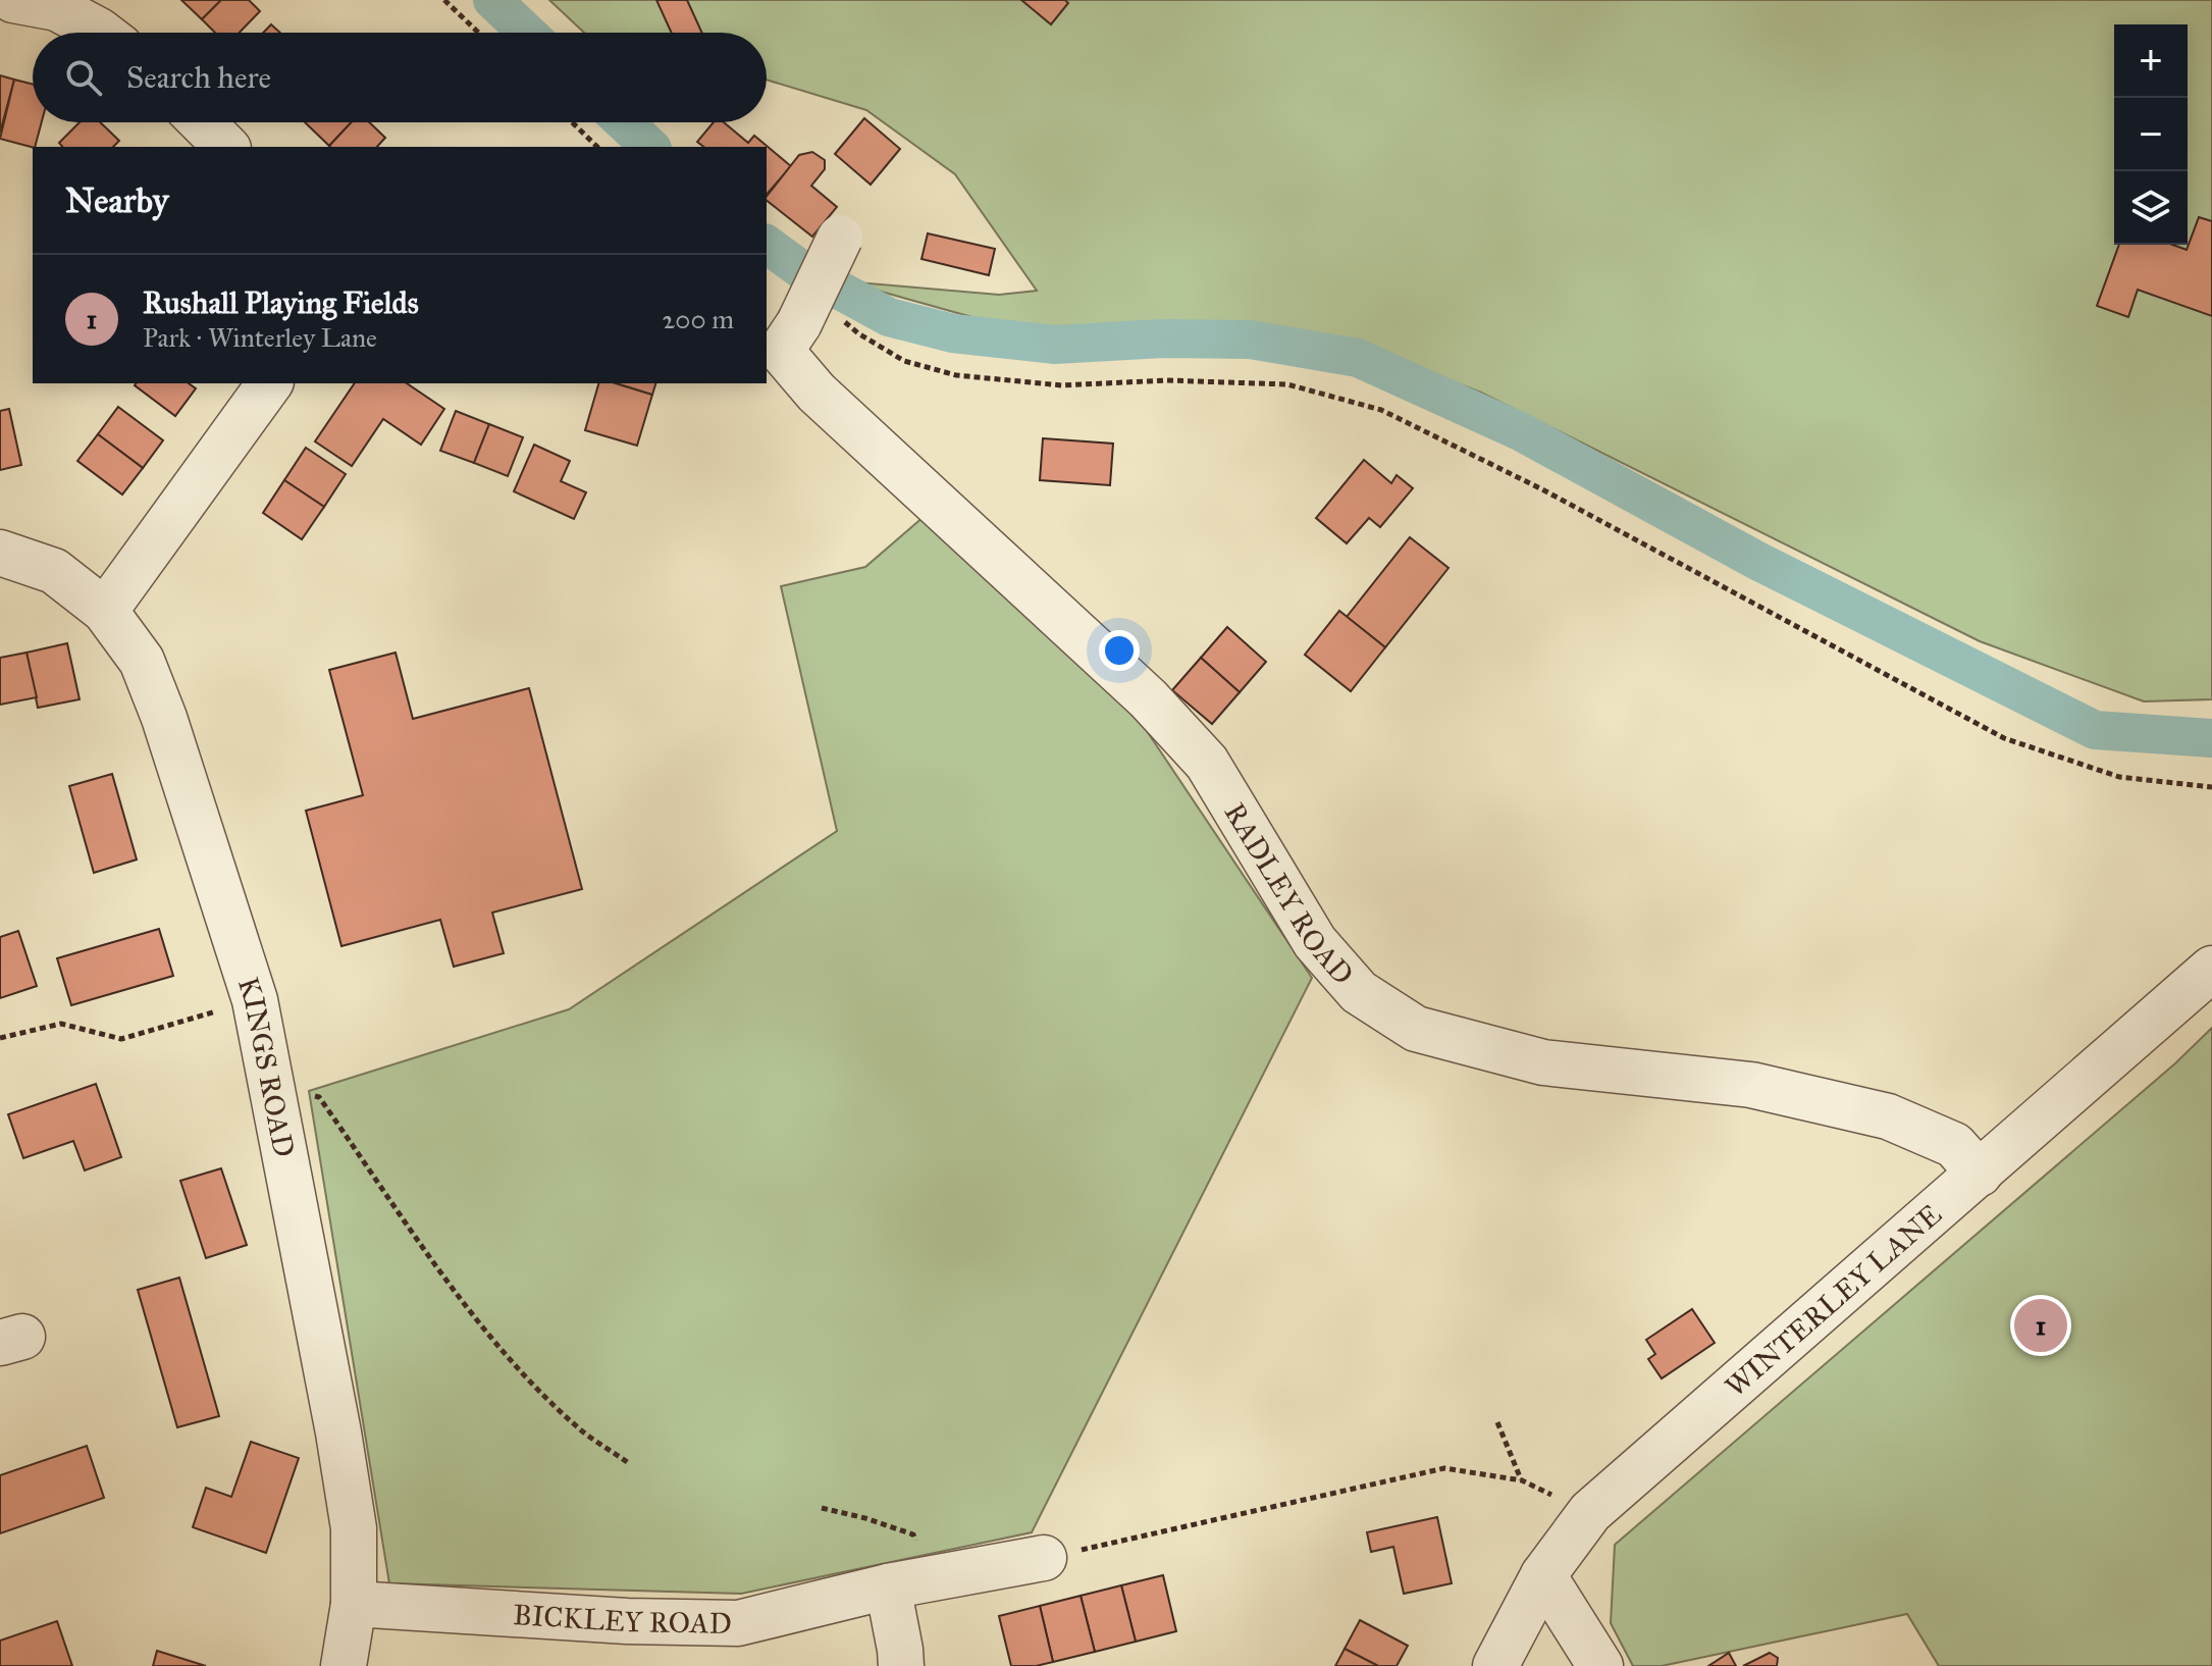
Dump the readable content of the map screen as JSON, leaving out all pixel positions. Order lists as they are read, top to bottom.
{
  "streets": {
    "street": [
      "RADLEY ROAD",
      "KINGS ROAD",
      "WINTERLEY LANE",
      "BICKLEY ROAD"
    ]
  },
  "crossings": [
    ["RADLEY ROAD", "WINTERLEY LANE"],
    ["KINGS ROAD", "BICKLEY ROAD"]
  ],
  "page": {
    "map_buttons": ["+", "−"],
    "search": "Search here",
    "heading": "Nearby",
    "list": [
      {
        "mark": "1",
        "name": "Rushall Playing Fields",
        "note": "Park · Winterley Lane",
        "value": "200 m"
      }
    ],
    "pins": "1"
  }
}
